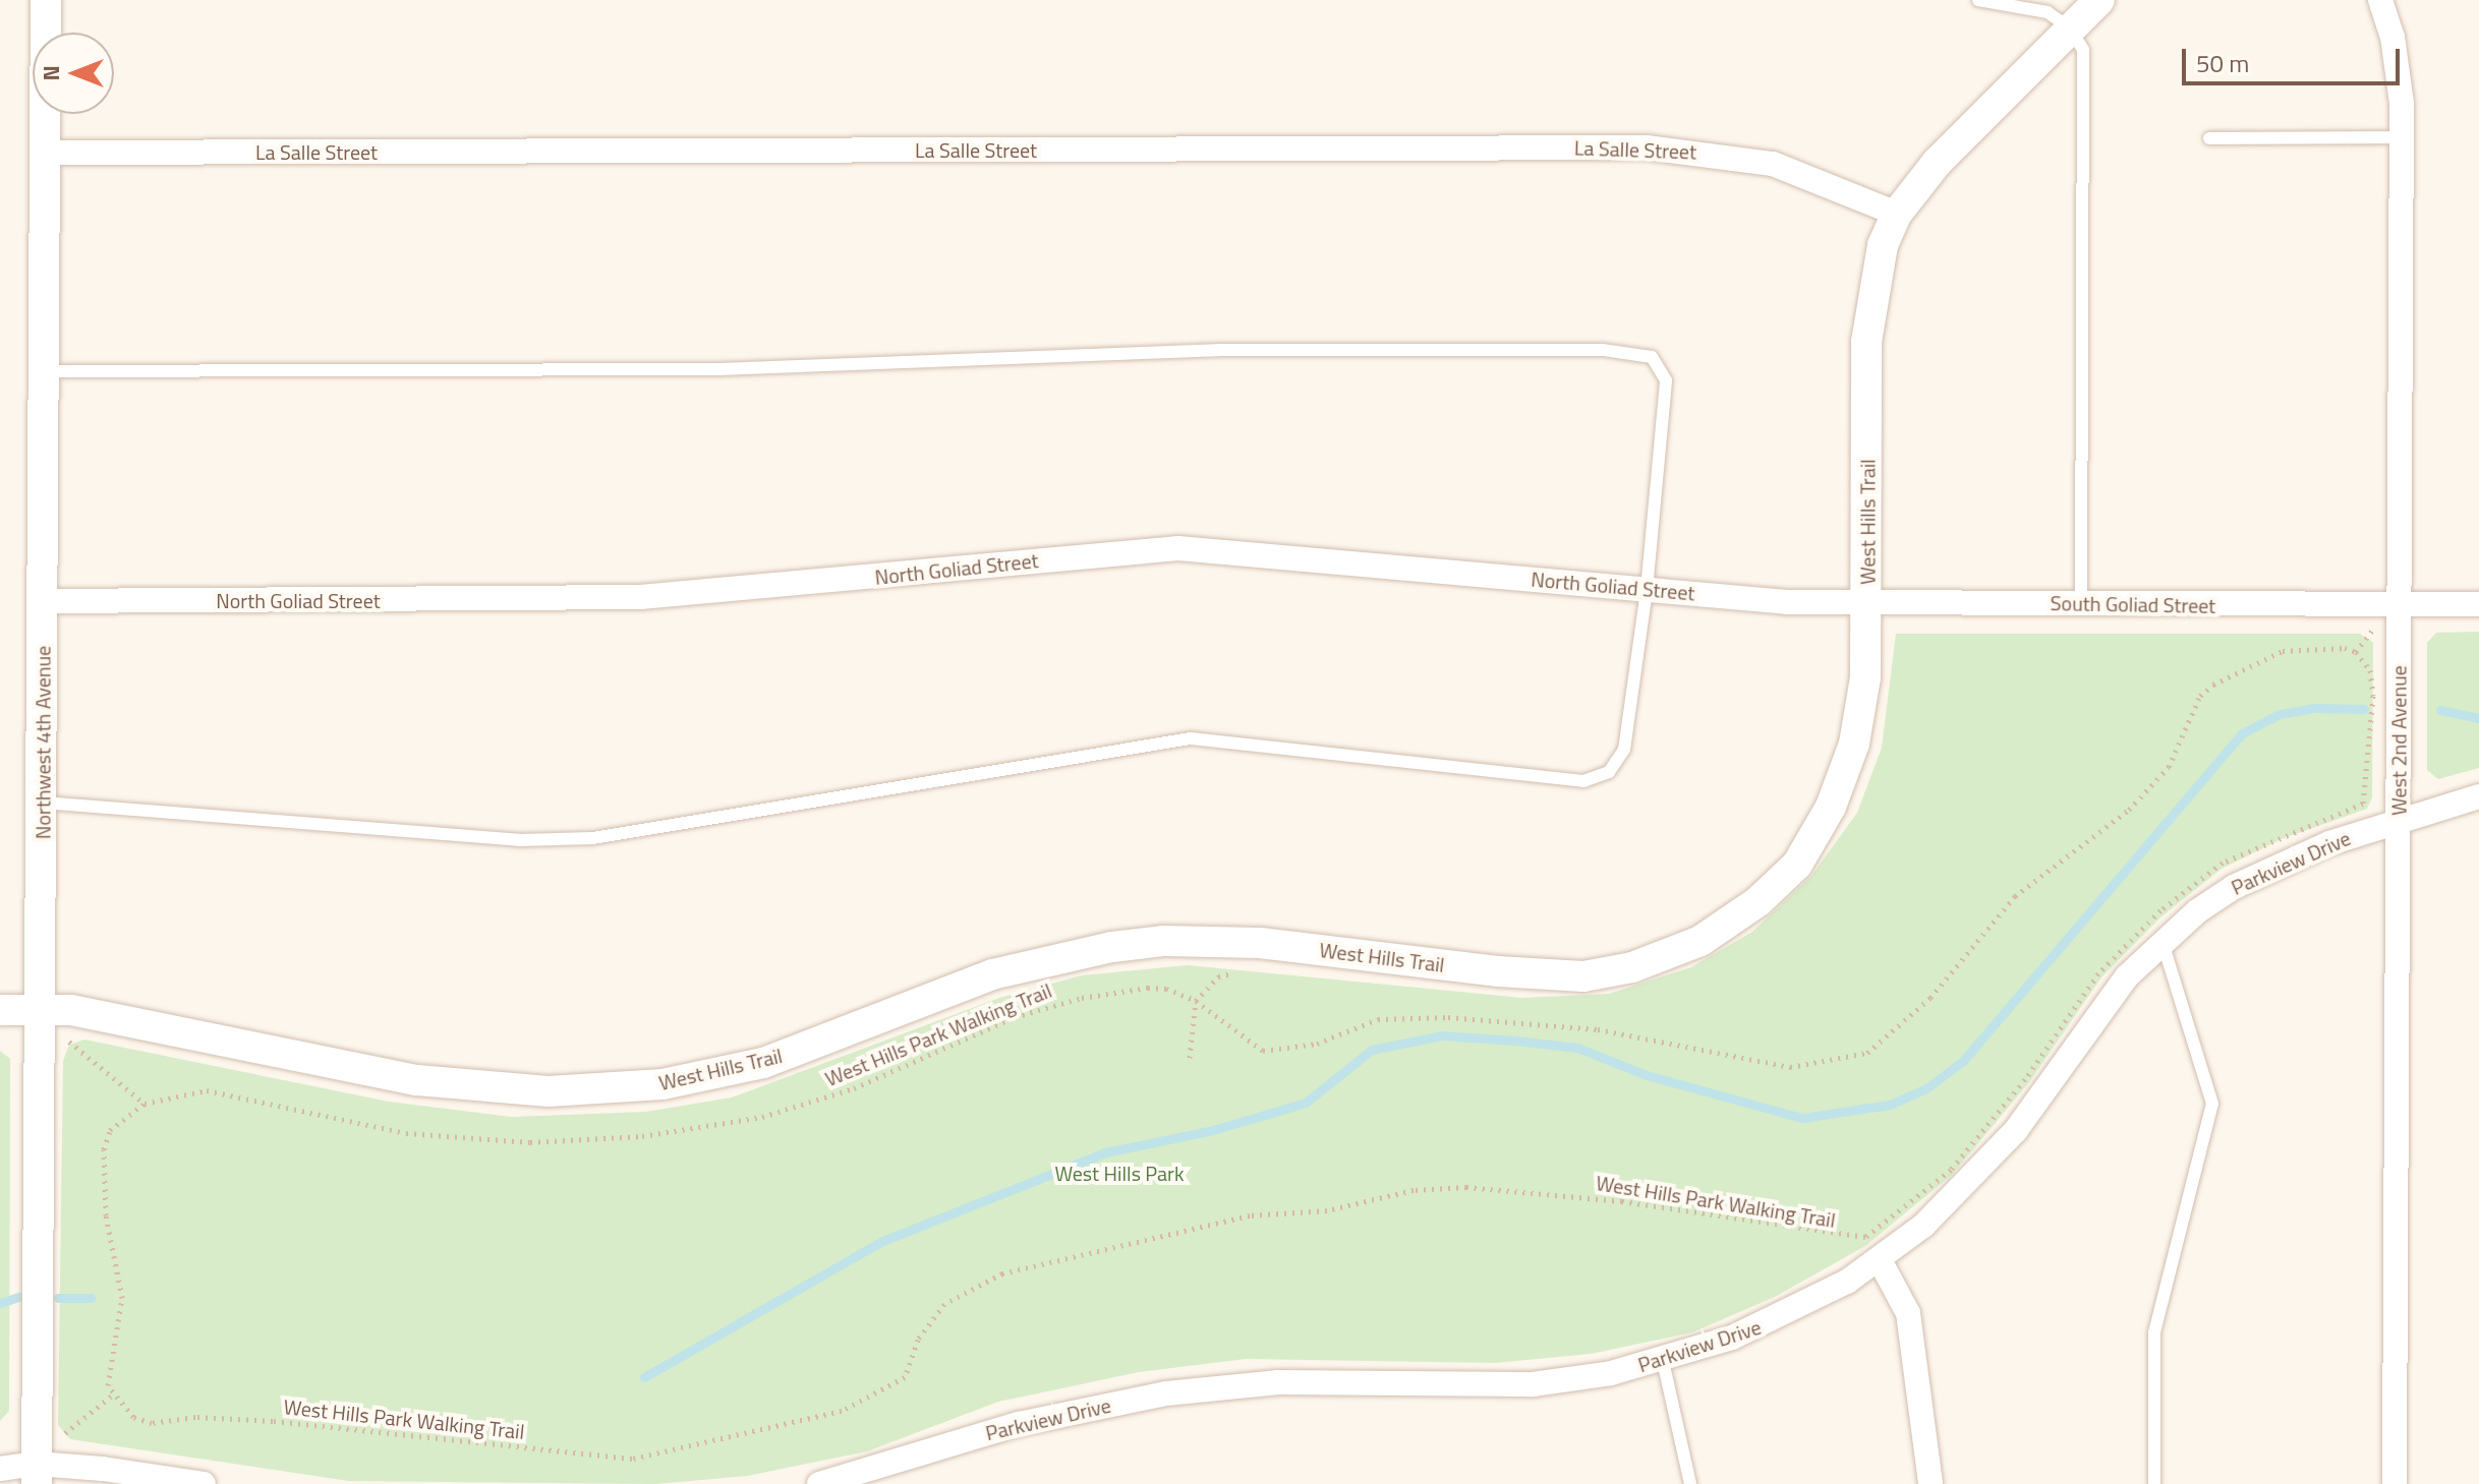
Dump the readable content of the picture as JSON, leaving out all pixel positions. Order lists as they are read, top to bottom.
{
  "streets": {
    "street": [
      "La Salle Street",
      "West Hills Trail",
      "North Goliad Street",
      "South Goliad Street",
      "West 2nd Avenue",
      "Northwest 4th Avenue",
      "Parkview Drive"
    ],
    "path": ["West Hills Park Walking Trail"]
  },
  "crossings": [
    ["La Salle Street", "West Hills Trail"],
    ["La Salle Street", "Northwest 4th Avenue"],
    ["West Hills Trail", "North Goliad Street"],
    ["West Hills Trail", "South Goliad Street"],
    ["West Hills Trail", "Northwest 4th Avenue"],
    ["North Goliad Street", "South Goliad Street"],
    ["North Goliad Street", "Northwest 4th Avenue"],
    ["South Goliad Street", "West 2nd Avenue"],
    ["West 2nd Avenue", "Parkview Drive"]
  ],
  "parks": ["West Hills Park"],
  "scale_bar": "50 m",
  "north": "left"
}
